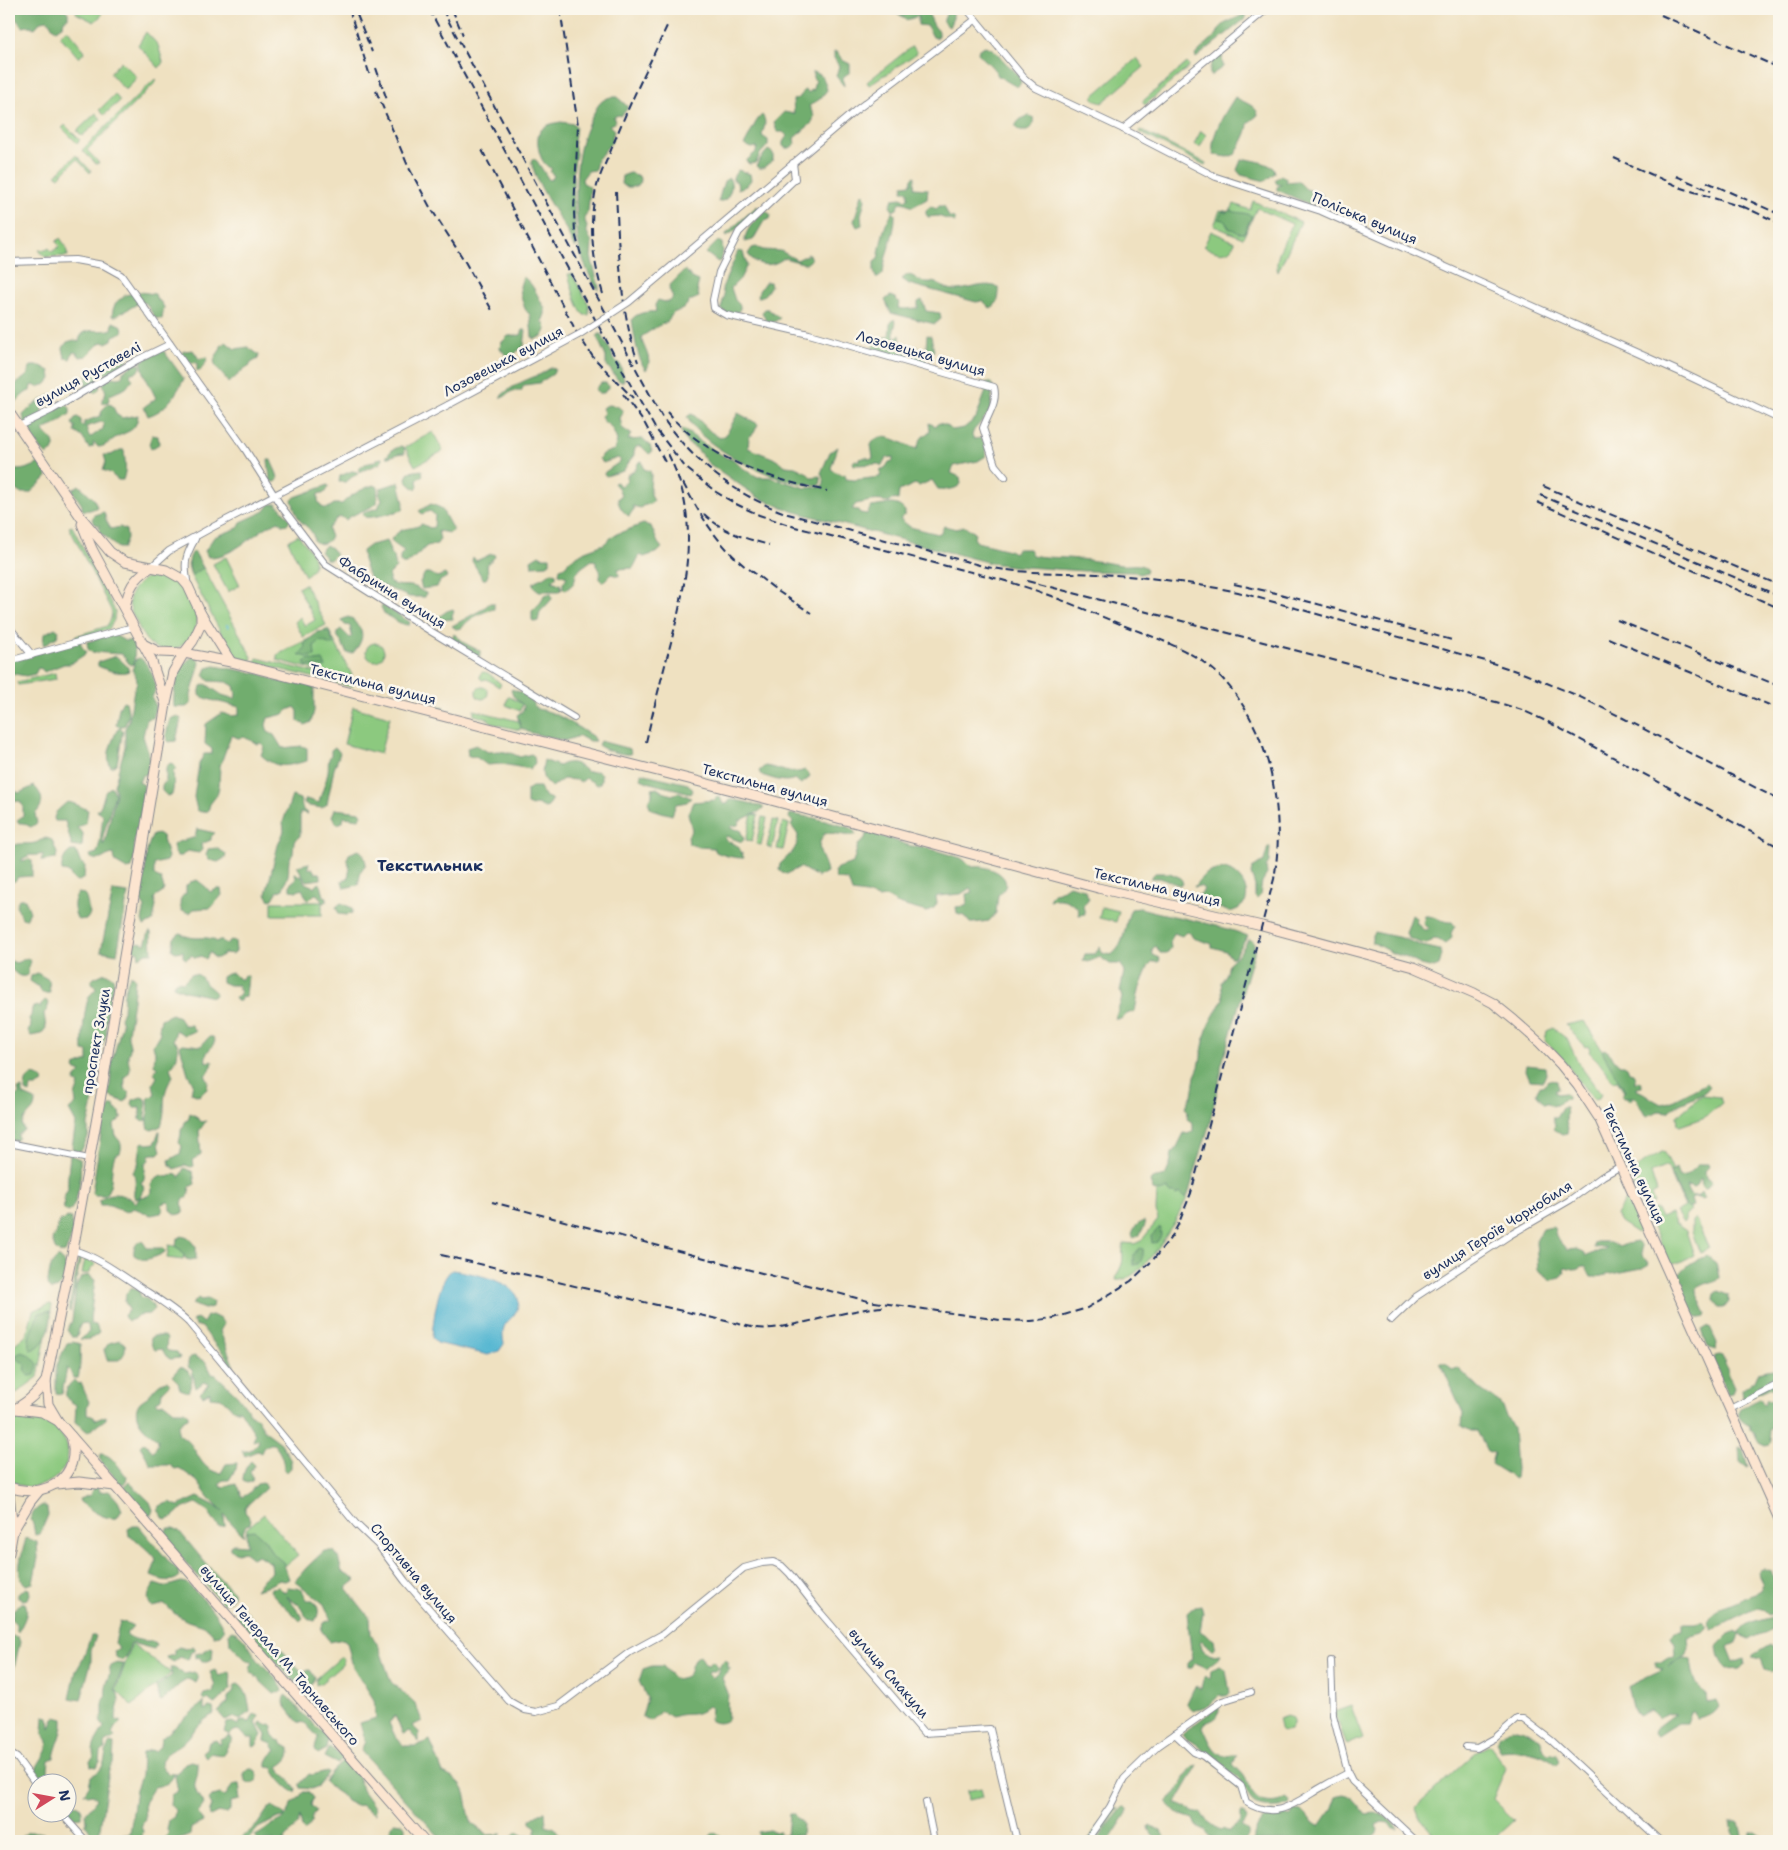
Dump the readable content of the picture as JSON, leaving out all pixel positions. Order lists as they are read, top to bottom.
{
  "streets": {
    "main road": ["Текстильна вулиця", "проспект Злуки", "вулиця Генерала М. Тарнавського"],
    "street": [
      "Поліська вулиця",
      "Лозовецька вулиця",
      "вулиця Руставелі",
      "Фабрична вулиця",
      "вулиця Героїв Чорнобиля",
      "Спортивна вулиця",
      "вулиця Смакули"
    ]
  },
  "crossings": [
    ["Поліська вулиця", "Лозовецька вулиця"],
    ["Лозовецька вулиця", "Фабрична вулиця"],
    ["Лозовецька вулиця", "Текстильна вулиця"],
    ["Лозовецька вулиця", "проспект Злуки"],
    ["вулиця Руставелі", "Фабрична вулиця"],
    ["Текстильна вулиця", "проспект Злуки"],
    ["Текстильна вулиця", "вулиця Героїв Чорнобиля"],
    ["проспект Злуки", "Спортивна вулиця"],
    ["проспект Злуки", "вулиця Генерала М. Тарнавського"],
    ["Спортивна вулиця", "вулиця Смакули"]
  ],
  "districts": ["Текстильник"],
  "north": "right"
}
